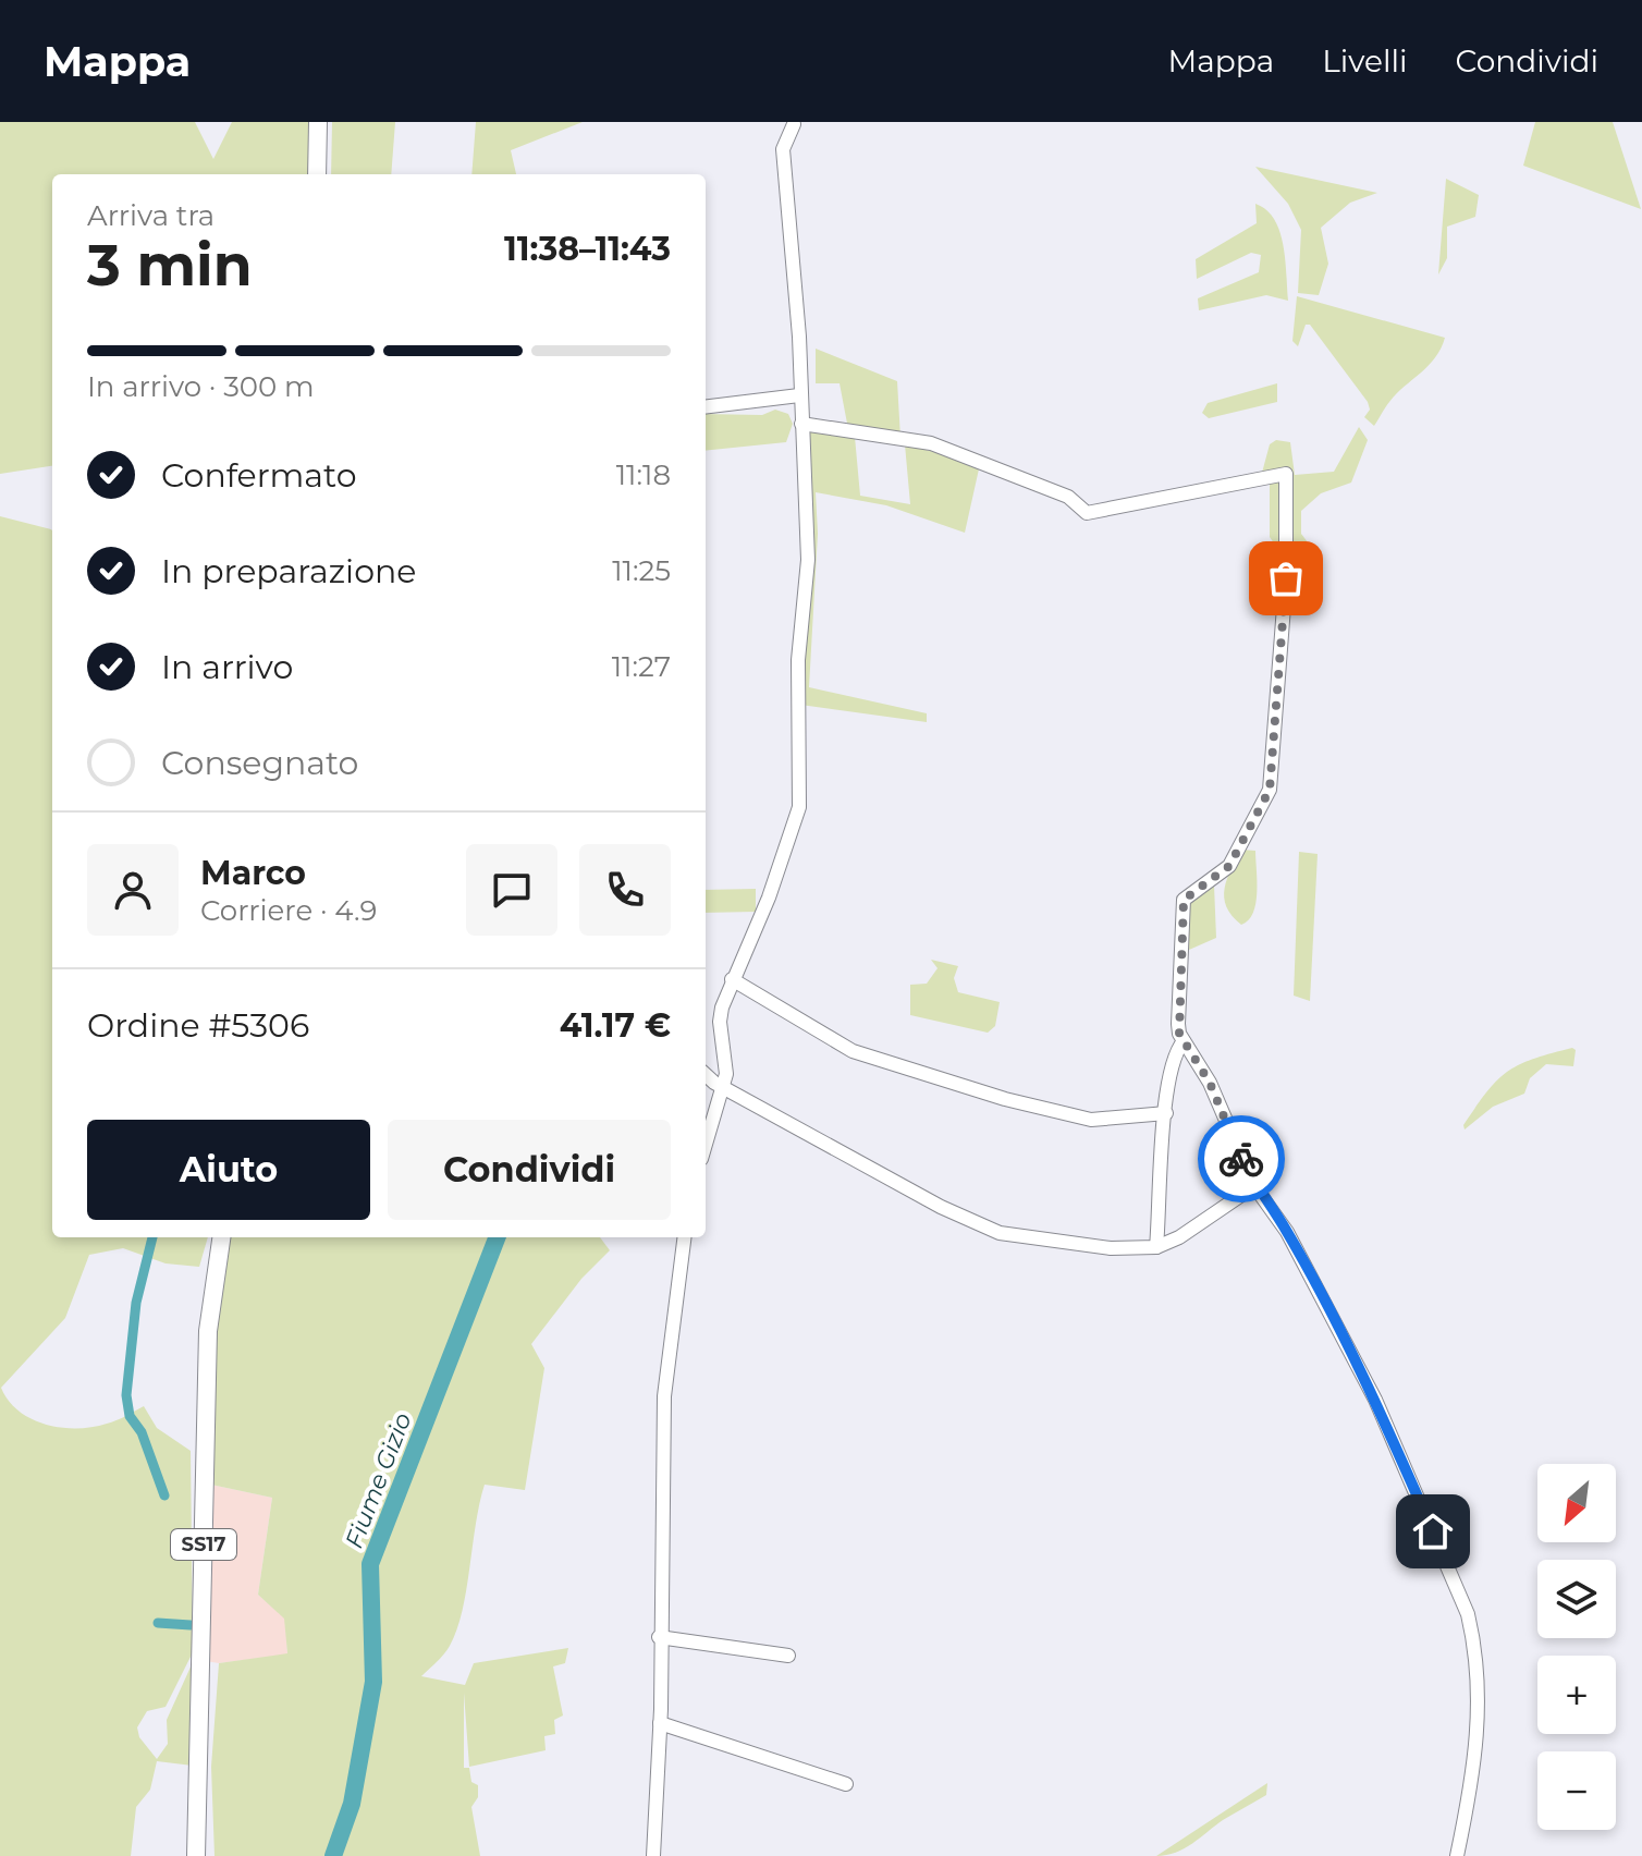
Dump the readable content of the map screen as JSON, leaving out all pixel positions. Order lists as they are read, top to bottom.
{
  "streets": {
    "main road": ["SS17"]
  },
  "water": ["Fiume Gizio"],
  "north": "bottom left",
  "page": {
    "header": "Mappa",
    "nav": ["Mappa", "Livelli", "Condividi"],
    "heading": ["3 min", "Arriva tra", "11:38–11:43"],
    "panel": [
      "Marco",
      "Corriere · 4.9",
      "Ordine #5306",
      "41.17 €"
    ],
    "bar": "In arrivo · 300 m",
    "list": [
      ["Confermato", "11:18"],
      ["In preparazione", "11:25"],
      ["In arrivo", "11:27"],
      "Consegnato"
    ],
    "buttons": ["Aiuto", "Condividi"],
    "map_buttons": ["+", "−"]
  }
}
